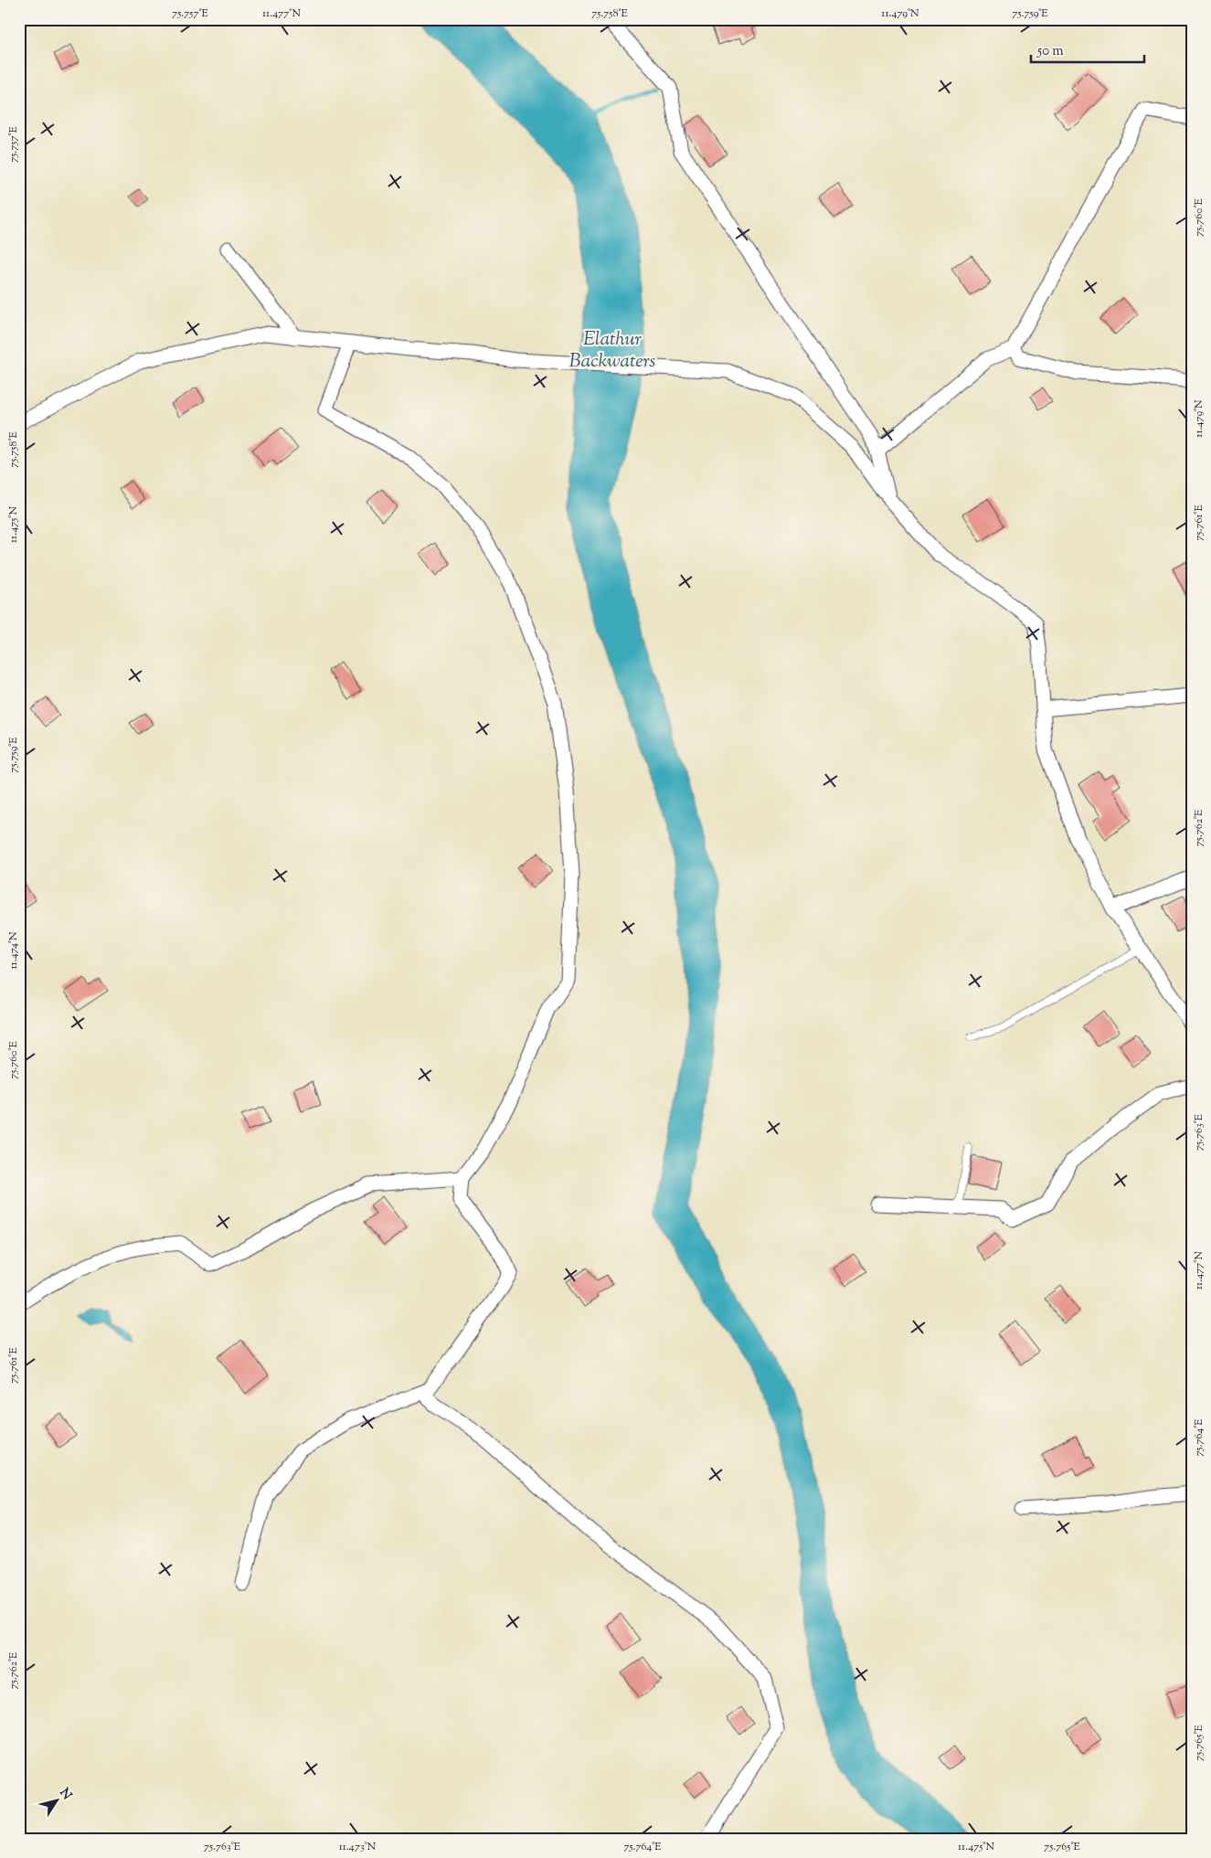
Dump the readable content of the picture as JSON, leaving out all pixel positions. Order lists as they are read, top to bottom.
{
  "water": ["Elathur Backwaters"],
  "scale_bar": "50 m",
  "north": "top right",
  "coordinates": [
    "75.757°E",
    "11.477°N",
    "75.758°E",
    "11.479°N",
    "75.759°E",
    "75.760°E",
    "75.761°E",
    "11.475°N",
    "75.762°E",
    "11.474°N",
    "75.763°E",
    "75.764°E",
    "75.765°E",
    "11.473°N"
  ]
}
